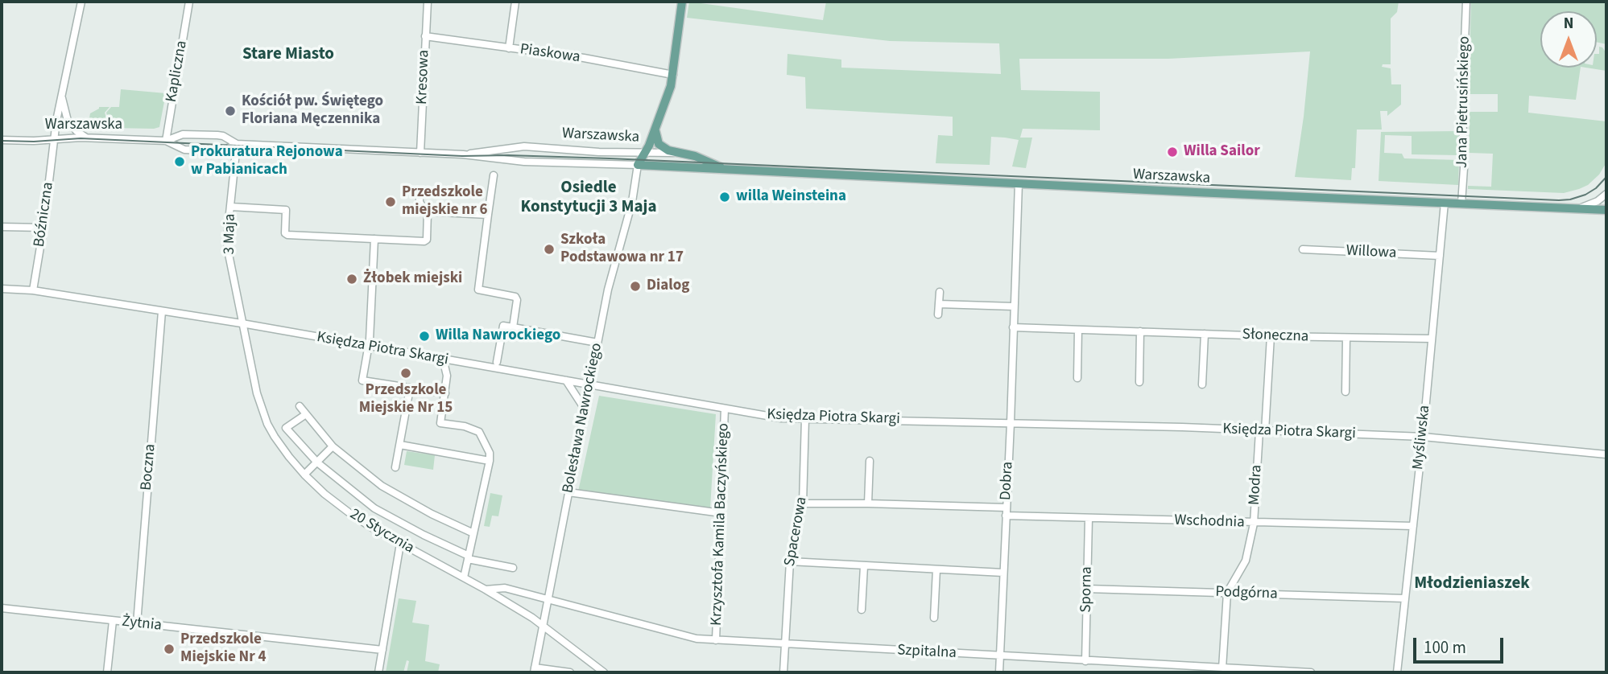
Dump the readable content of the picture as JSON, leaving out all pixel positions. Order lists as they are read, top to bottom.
{
  "streets": {
    "main road": ["Warszawska"],
    "street": [
      "Piaskowa",
      "Kapliczna",
      "Kresowa",
      "Jana Pietrusińskiego",
      "Bóźniczna",
      "3 Maja",
      "Willowa",
      "Słoneczna",
      "Księdza Piotra Skargi",
      "Bolesława Nawrockiego",
      "Myśliwska",
      "Boczna",
      "Dobra",
      "Modra",
      "Wschodnia",
      "Krzysztofa Kamila Baczyńskiego",
      "20 Stycznia",
      "Spacerowa",
      "Sporna",
      "Podgórna",
      "Żytnia",
      "Szpitalna"
    ]
  },
  "crossings": [
    ["Piaskowa", "Kresowa"],
    ["Kapliczna", "Warszawska"],
    ["Kresowa", "Warszawska"],
    ["Jana Pietrusińskiego", "Warszawska"],
    ["Warszawska", "Bóźniczna"],
    ["Warszawska", "3 Maja"],
    ["Warszawska", "Bolesława Nawrockiego"],
    ["Warszawska", "Myśliwska"],
    ["Warszawska", "Dobra"],
    ["Bóźniczna", "Księdza Piotra Skargi"],
    ["3 Maja", "Księdza Piotra Skargi"],
    ["3 Maja", "20 Stycznia"],
    ["Willowa", "Myśliwska"],
    ["Słoneczna", "Myśliwska"],
    ["Słoneczna", "Dobra"],
    ["Słoneczna", "Modra"],
    ["Księdza Piotra Skargi", "Bolesława Nawrockiego"],
    ["Księdza Piotra Skargi", "Myśliwska"],
    ["Księdza Piotra Skargi", "Boczna"],
    ["Księdza Piotra Skargi", "Dobra"],
    ["Księdza Piotra Skargi", "Modra"],
    ["Księdza Piotra Skargi", "Krzysztofa Kamila Baczyńskiego"],
    ["Księdza Piotra Skargi", "20 Stycznia"],
    ["Księdza Piotra Skargi", "Spacerowa"],
    ["Bolesława Nawrockiego", "20 Stycznia"],
    ["Bolesława Nawrockiego", "Szpitalna"],
    ["Myśliwska", "Wschodnia"],
    ["Myśliwska", "Podgórna"],
    ["Boczna", "Żytnia"],
    ["Dobra", "Wschodnia"],
    ["Dobra", "Szpitalna"],
    ["Modra", "Wschodnia"],
    ["Modra", "Podgórna"],
    ["Modra", "Szpitalna"],
    ["Wschodnia", "Sporna"],
    ["Krzysztofa Kamila Baczyńskiego", "Szpitalna"],
    ["20 Stycznia", "Szpitalna"],
    ["Spacerowa", "Szpitalna"],
    ["Sporna", "Podgórna"],
    ["Sporna", "Szpitalna"]
  ],
  "districts": ["Stare Miasto", "Osiedle Konstytucji 3 Maja", "Młodzieniaszek"],
  "places": [
    "Kościół pw. Świętego Floriana Męczennika",
    "Willa Sailor",
    "Prokuratura Rejonowa w Pabianicach",
    "willa Weinsteina",
    "Przedszkole miejskie nr 6",
    "Szkoła Podstawowa nr 17",
    "Żłobek miejski",
    "Dialog",
    "Willa Nawrockiego",
    "Przedszkole Miejskie Nr 15",
    "Przedszkole Miejskie Nr 4"
  ],
  "scale_bar": "100 m",
  "north": "top"
}
